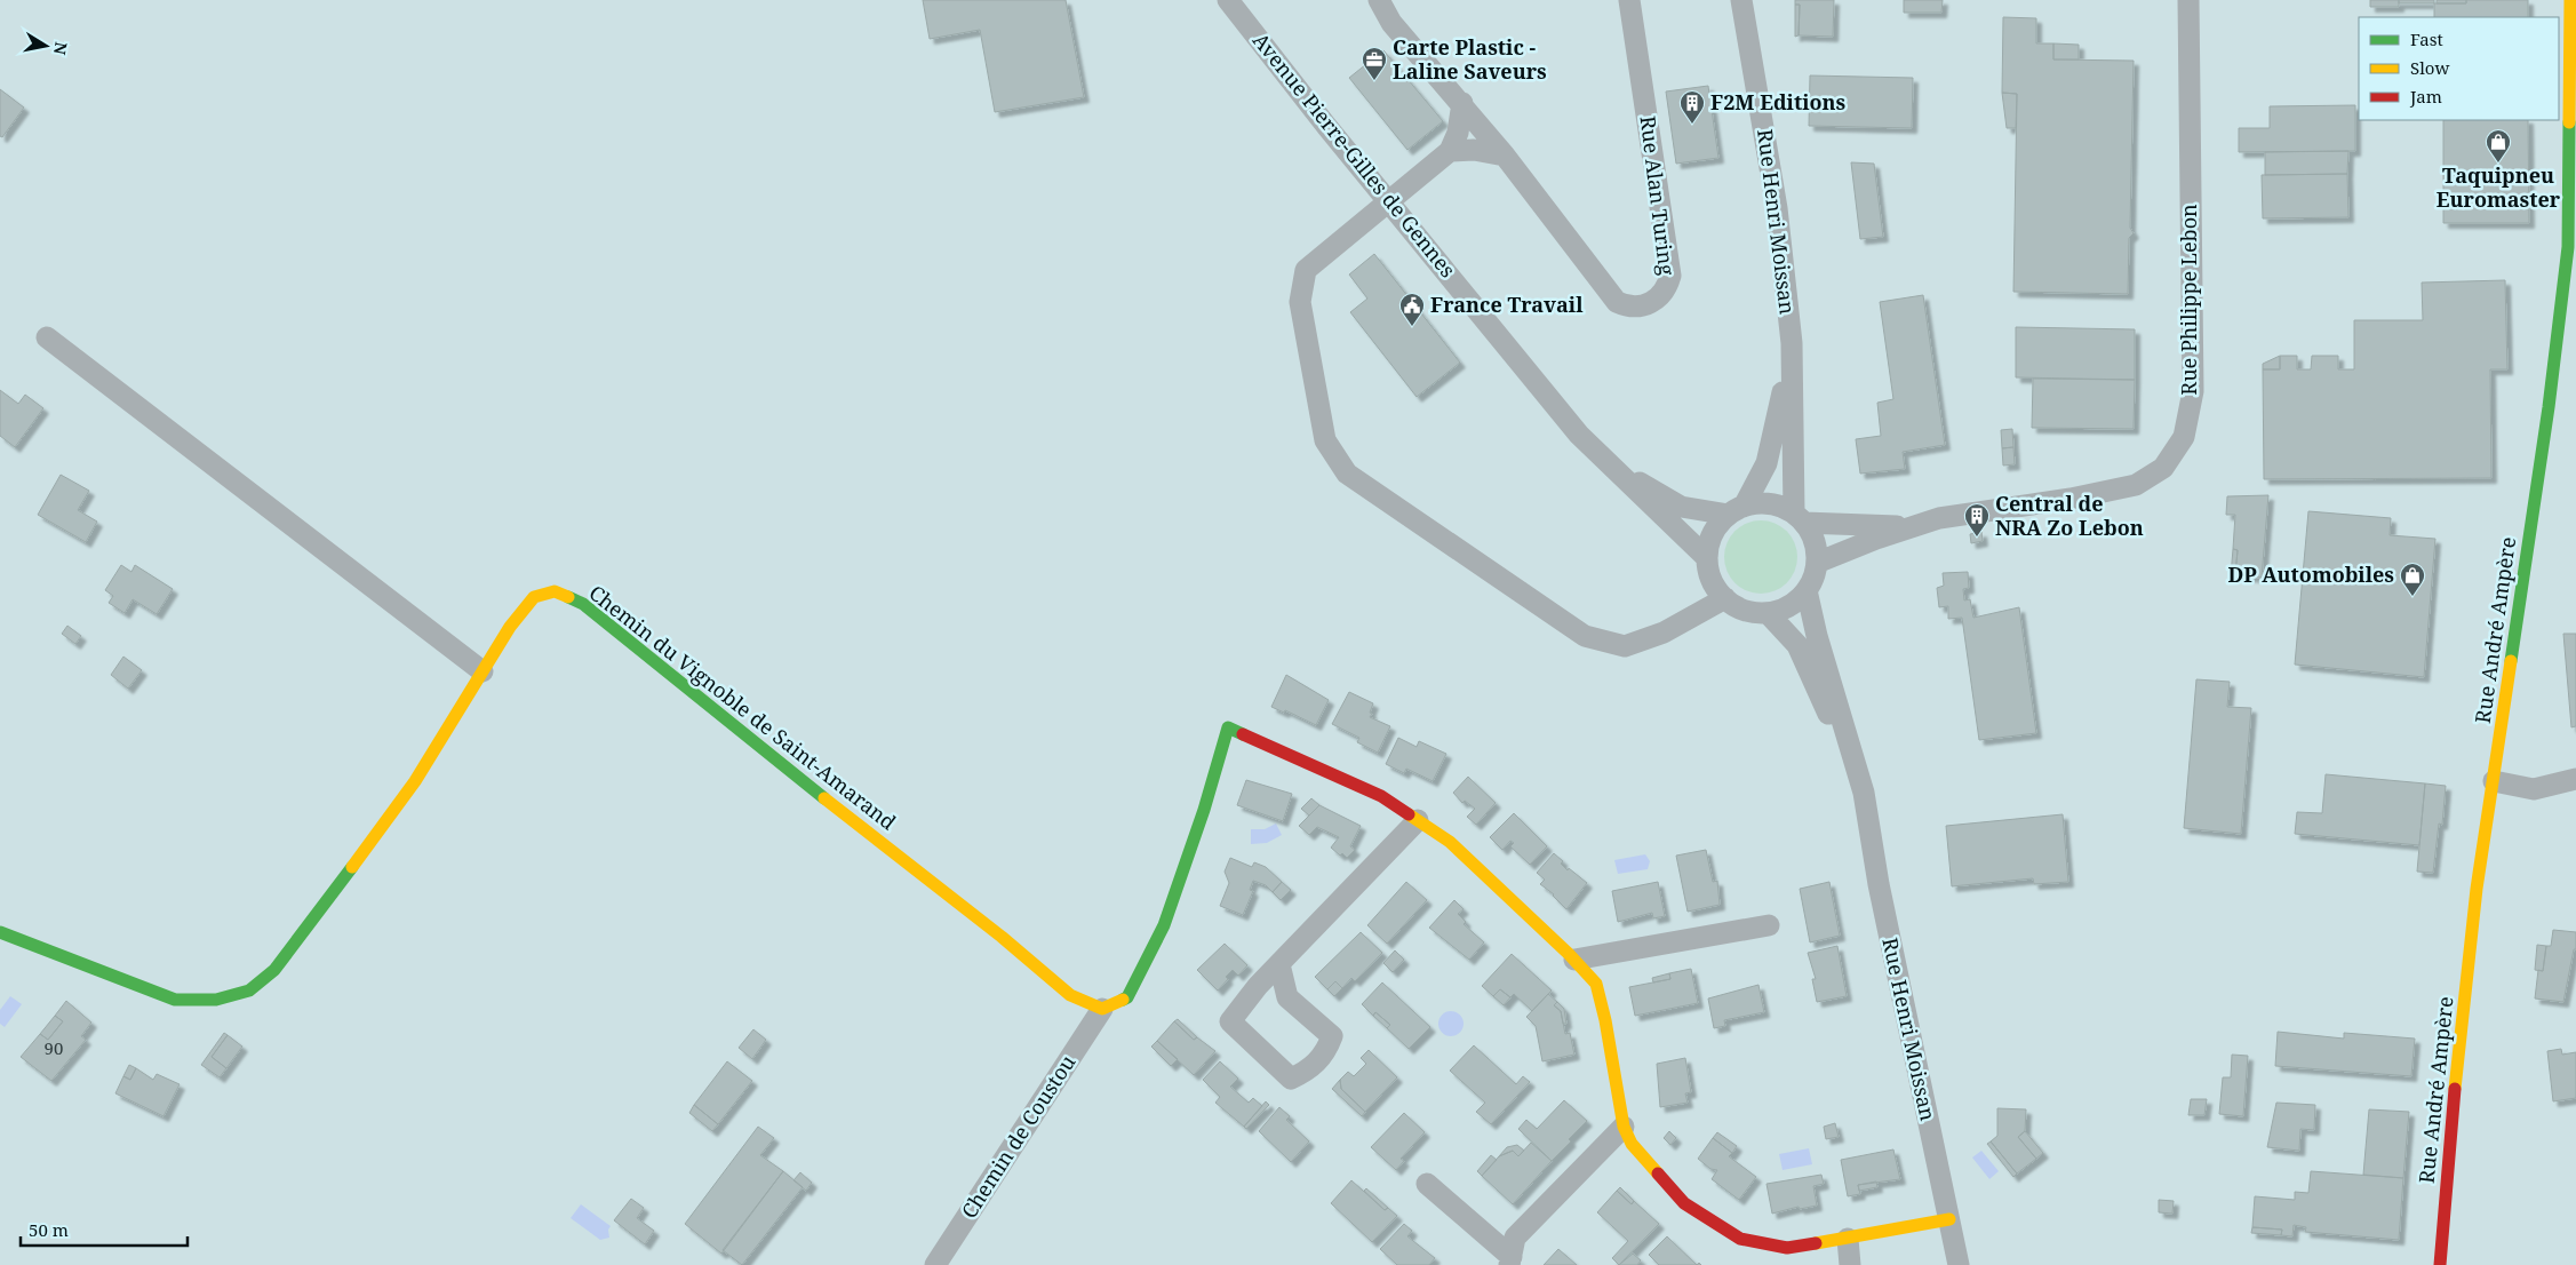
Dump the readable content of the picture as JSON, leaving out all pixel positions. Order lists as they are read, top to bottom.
{
  "streets": {
    "street": [
      "Avenue Pierre-Gilles de Gennes",
      "Rue Alan Turing",
      "Rue Henri Moissan",
      "Rue Philippe Lebon",
      "Rue André Ampère",
      "Chemin du Vignoble de Saint-Amarand",
      "Chemin de Coustou"
    ]
  },
  "crossings": [
    ["Avenue Pierre-Gilles de Gennes", "Rue Henri Moissan"],
    ["Avenue Pierre-Gilles de Gennes", "Rue Philippe Lebon"],
    ["Rue Henri Moissan", "Rue Philippe Lebon"],
    ["Chemin du Vignoble de Saint-Amarand", "Chemin de Coustou"]
  ],
  "places": {
    "office": ["Carte Plastic - Laline Saveurs"],
    "building": ["F2M Editions", "Central de NRA Zo Lebon"],
    "shop": ["Taquipneu Euromaster", "DP Automobiles"],
    "public building": ["France Travail"]
  },
  "house_numbers": ["90"],
  "legend": ["Fast", "Slow", "Jam"],
  "scale_bar": "50 m",
  "north": "right"
}
